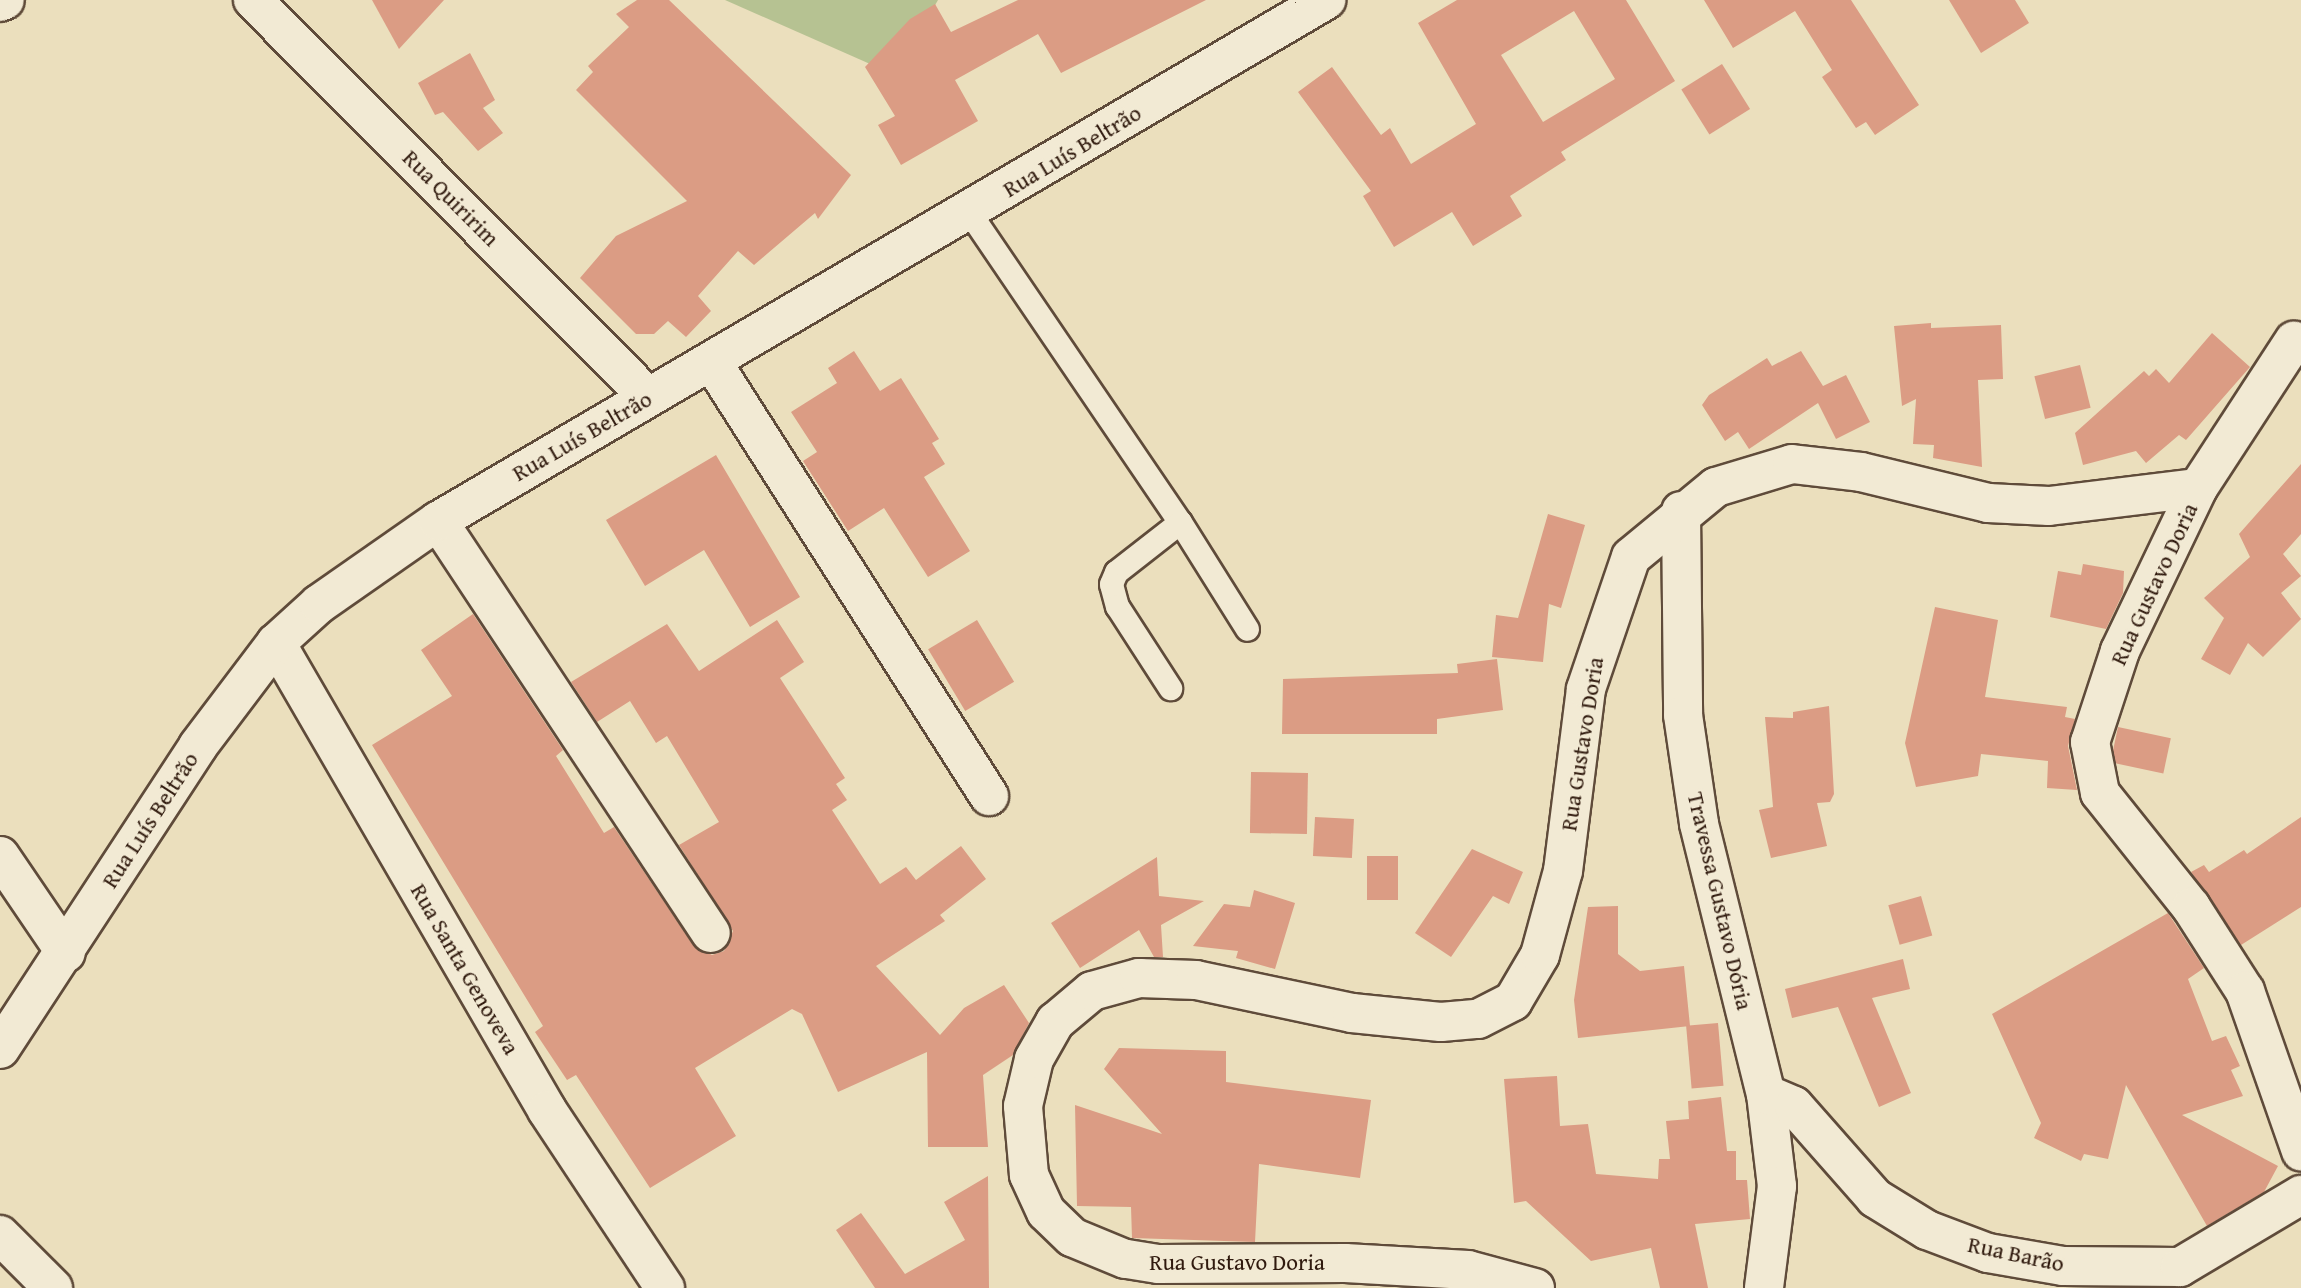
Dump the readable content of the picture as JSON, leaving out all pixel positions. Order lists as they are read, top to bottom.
{
  "streets": {
    "street": [
      "Rua Luís Beltrão",
      "Rua Quiririm",
      "Rua Gustavo Doria",
      "Travessa Gustavo Dória",
      "Rua Santa Genoveva",
      "Rua Barão"
    ]
  },
  "crossings": [
    ["Rua Luís Beltrão", "Rua Quiririm"],
    ["Rua Luís Beltrão", "Rua Santa Genoveva"],
    ["Rua Gustavo Doria", "Travessa Gustavo Dória"],
    ["Travessa Gustavo Dória", "Rua Barão"]
  ]
}
